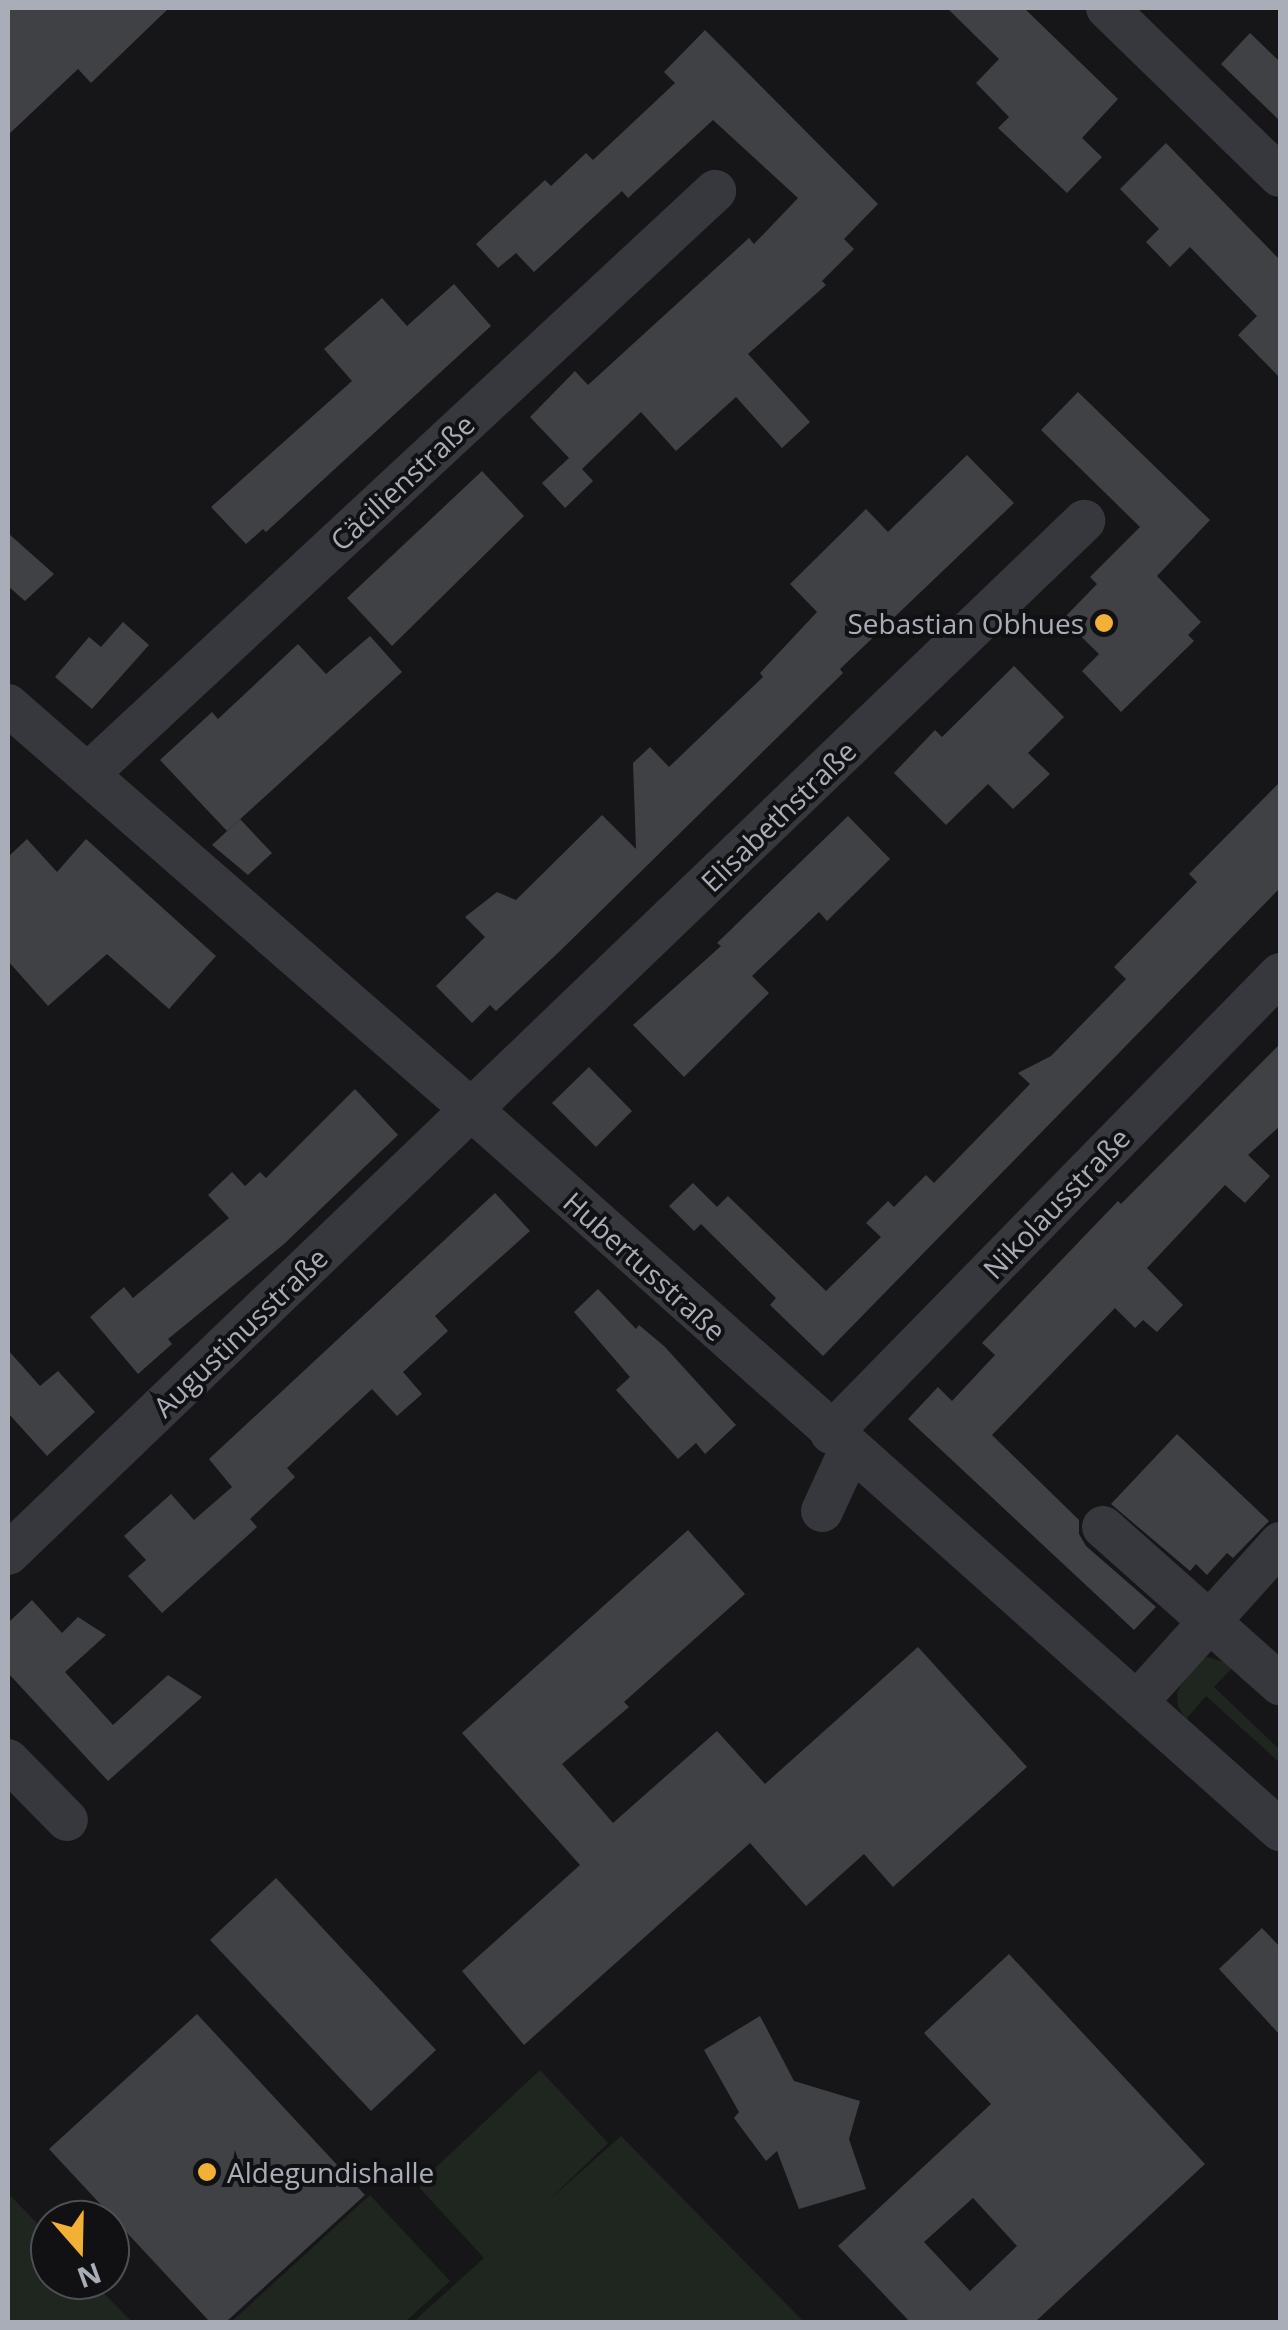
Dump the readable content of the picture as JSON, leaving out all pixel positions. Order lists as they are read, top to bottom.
{
  "streets": {
    "street": [
      "Cäcilienstraße",
      "Elisabethstraße",
      "Nikolausstraße",
      "Hubertusstraße",
      "Augustinusstraße"
    ]
  },
  "crossings": [
    ["Cäcilienstraße", "Hubertusstraße"],
    ["Elisabethstraße", "Hubertusstraße"],
    ["Elisabethstraße", "Augustinusstraße"],
    ["Nikolausstraße", "Hubertusstraße"],
    ["Hubertusstraße", "Augustinusstraße"]
  ],
  "places": ["Sebastian Obhues", "Aldegundishalle"],
  "north": "bottom"
}
